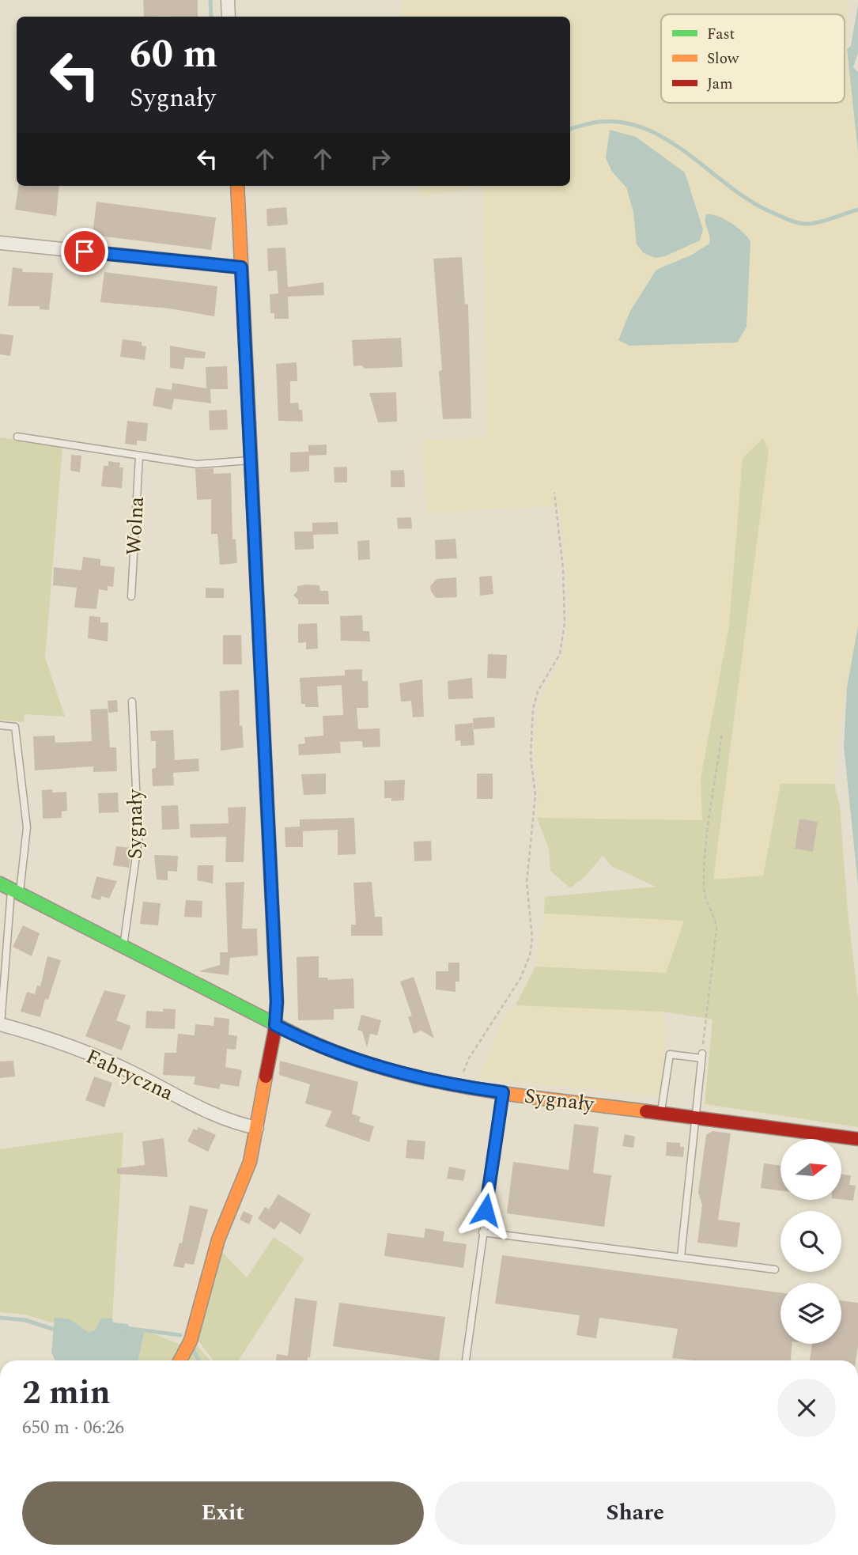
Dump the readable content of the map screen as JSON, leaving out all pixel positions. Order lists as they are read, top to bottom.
{
  "streets": {
    "street": ["Sygnały", "Fabryczna"],
    "lane": ["Wolna"]
  },
  "legend": ["Fast", "Slow", "Jam"],
  "north": "right",
  "page": {
    "turn": ["60 m", "Sygnały"],
    "heading": ["2 min", "650 m · 06:26"],
    "buttons": ["Exit", "Share"]
  }
}
